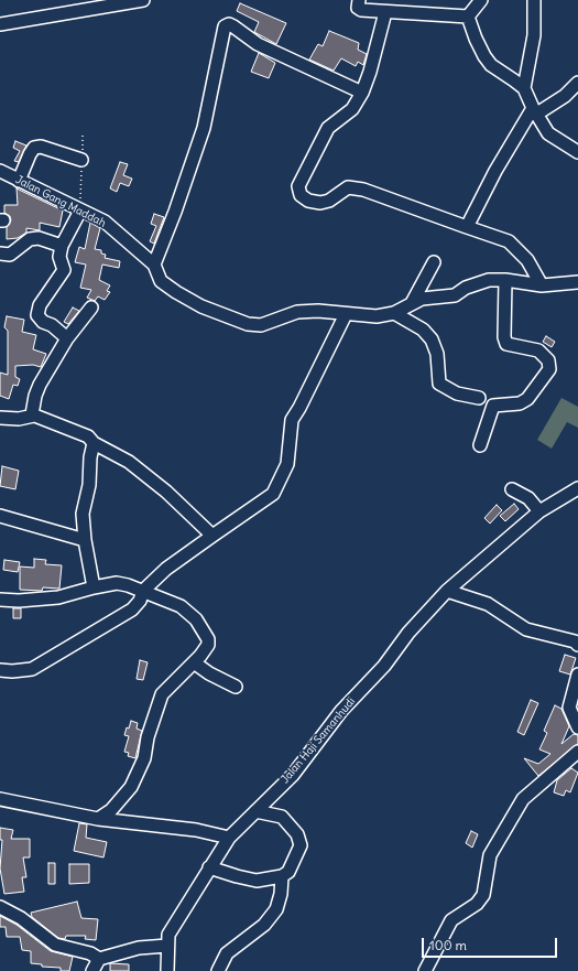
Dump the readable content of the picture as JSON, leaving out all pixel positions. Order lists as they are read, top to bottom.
{
  "streets": {
    "street": ["Jalan Gang Maddah", "Jalan Haji Samanhudi"]
  },
  "scale_bar": "100 m"
}
